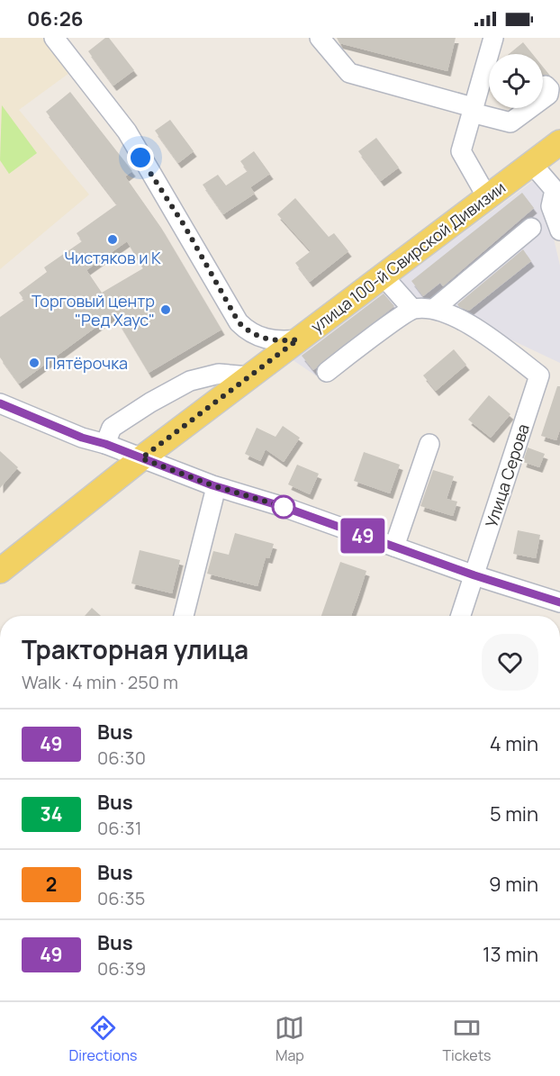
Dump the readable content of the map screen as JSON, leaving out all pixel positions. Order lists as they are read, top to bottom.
{
  "streets": {
    "main road": ["улица 100-й Свирской Дивизии"],
    "street": ["Улица Серова"]
  },
  "places": ["Чистяков и К", "Торговый центр \"Ред Хаус\"", "Пятёрочка"],
  "lines": ["bus line 49"],
  "page": {
    "status": "06:26",
    "on_map": "49",
    "heading": ["Тракторная улица", "Walk · 4 min · 250 m"],
    "list": [
      {
        "mark": "49",
        "name": "Bus",
        "note": "06:30",
        "value": "4 min"
      },
      {
        "mark": "34",
        "name": "Bus",
        "note": "06:31",
        "value": "5 min"
      },
      {
        "mark": "2",
        "name": "Bus",
        "note": "06:35",
        "value": "9 min"
      },
      {
        "mark": "49",
        "name": "Bus",
        "note": "06:39",
        "value": "13 min"
      }
    ],
    "tabs": ["Directions", "Map", "Tickets"]
  }
}
